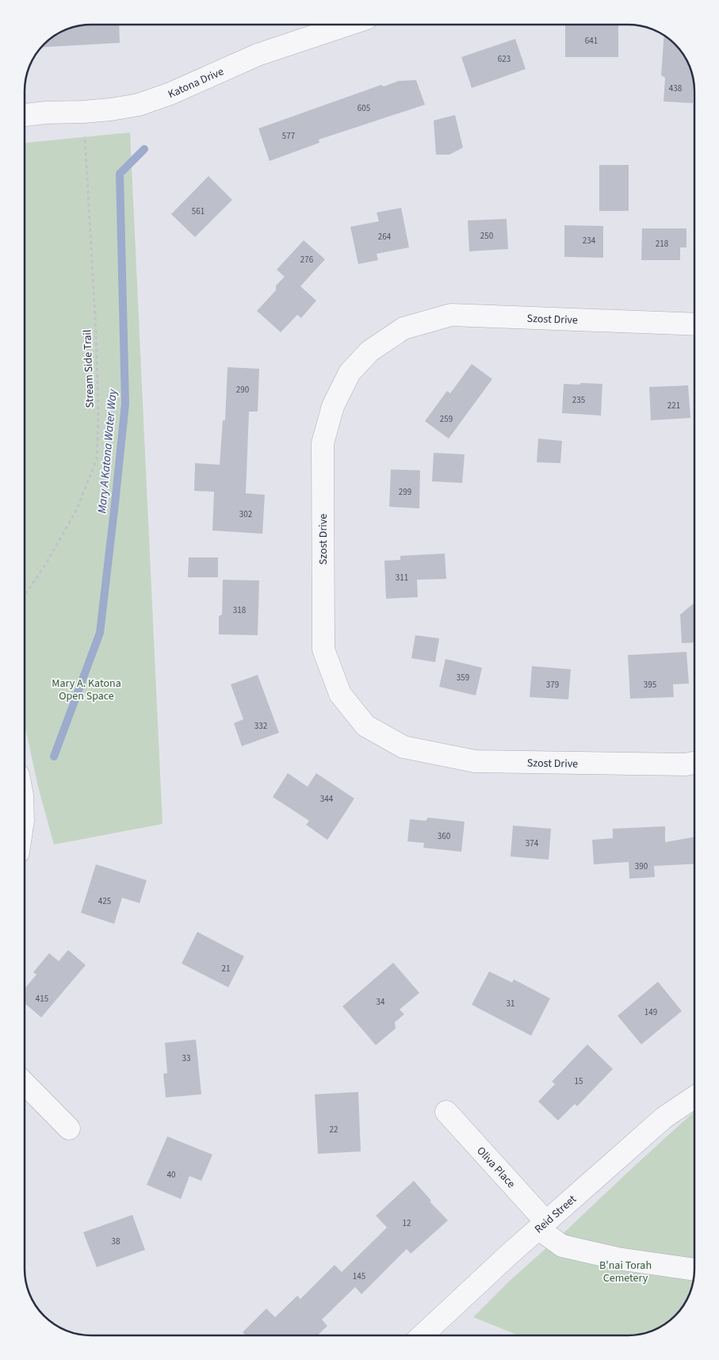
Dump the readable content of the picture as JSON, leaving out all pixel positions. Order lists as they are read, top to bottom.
{
  "streets": {
    "street": [
      "Katona Drive",
      "Szost Drive",
      "Oliva Place",
      "Reid Street"
    ],
    "path": ["Stream Side Trail"]
  },
  "crossings": [
    ["Katona Drive", "Stream Side Trail"],
    ["Oliva Place", "Reid Street"]
  ],
  "water": ["Mary A Katona Water Way"],
  "parks": ["Mary A. Katona Open Space", "B'nai Torah Cemetery"],
  "house_numbers": [
    "641",
    "623",
    "438",
    "605",
    "577",
    "561",
    "250",
    "264",
    "234",
    "218",
    "276",
    "290",
    "235",
    "221",
    "259",
    "299",
    "302",
    "311",
    "318",
    "359",
    "379",
    "395",
    "332",
    "344",
    "360",
    "374",
    "390",
    "425",
    "21",
    "415",
    "34",
    "31",
    "149",
    "33",
    "15",
    "22",
    "40",
    "12",
    "38",
    "145"
  ]
}
